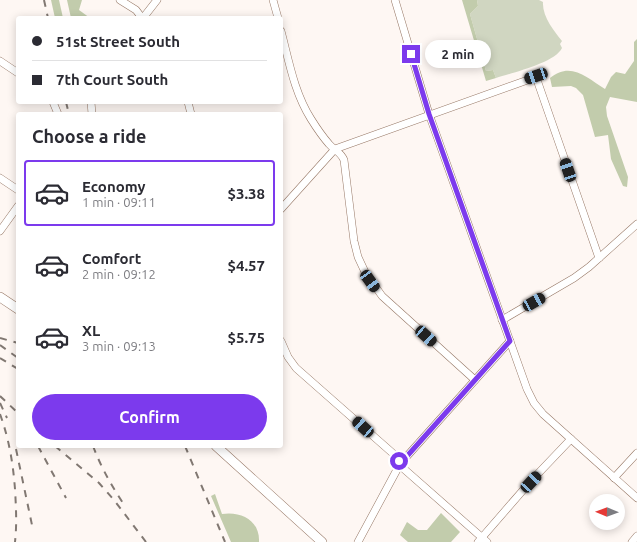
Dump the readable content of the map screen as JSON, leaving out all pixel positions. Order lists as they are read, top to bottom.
{
  "north": "left",
  "page": {
    "banner": ["51st Street South", "7th Court South"],
    "bubble": "2 min",
    "heading": "Choose a ride",
    "list": [
      {
        "name": "Economy",
        "note": "1 min · 09:11",
        "value": "$3.38"
      },
      {
        "name": "Comfort",
        "note": "2 min · 09:12",
        "value": "$4.57"
      },
      {
        "name": "XL",
        "note": "3 min · 09:13",
        "value": "$5.75"
      }
    ],
    "buttons": "Confirm"
  }
}
